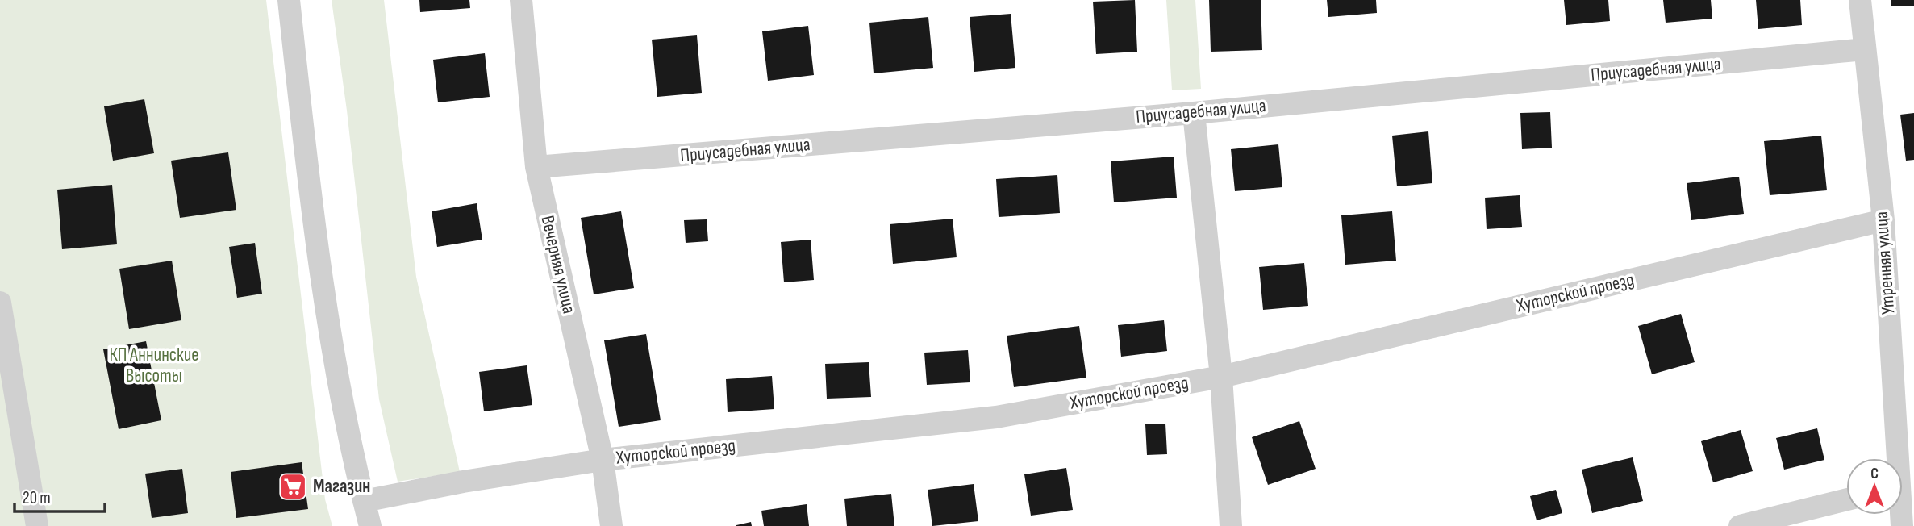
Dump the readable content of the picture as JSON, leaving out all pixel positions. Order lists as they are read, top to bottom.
{
  "streets": {
    "street": [
      "Приусадебная улица",
      "Утренняя улица",
      "Вечерняя улица",
      "Хуторской проезд"
    ]
  },
  "crossings": [
    ["Приусадебная улица", "Утренняя улица"],
    ["Приусадебная улица", "Вечерняя улица"],
    ["Утренняя улица", "Хуторской проезд"],
    ["Вечерняя улица", "Хуторской проезд"]
  ],
  "parks": ["КП Аннинские Высоты"],
  "places": {
    "supermarket": ["Магазин"]
  },
  "scale_bar": "20 m",
  "north": "top"
}
